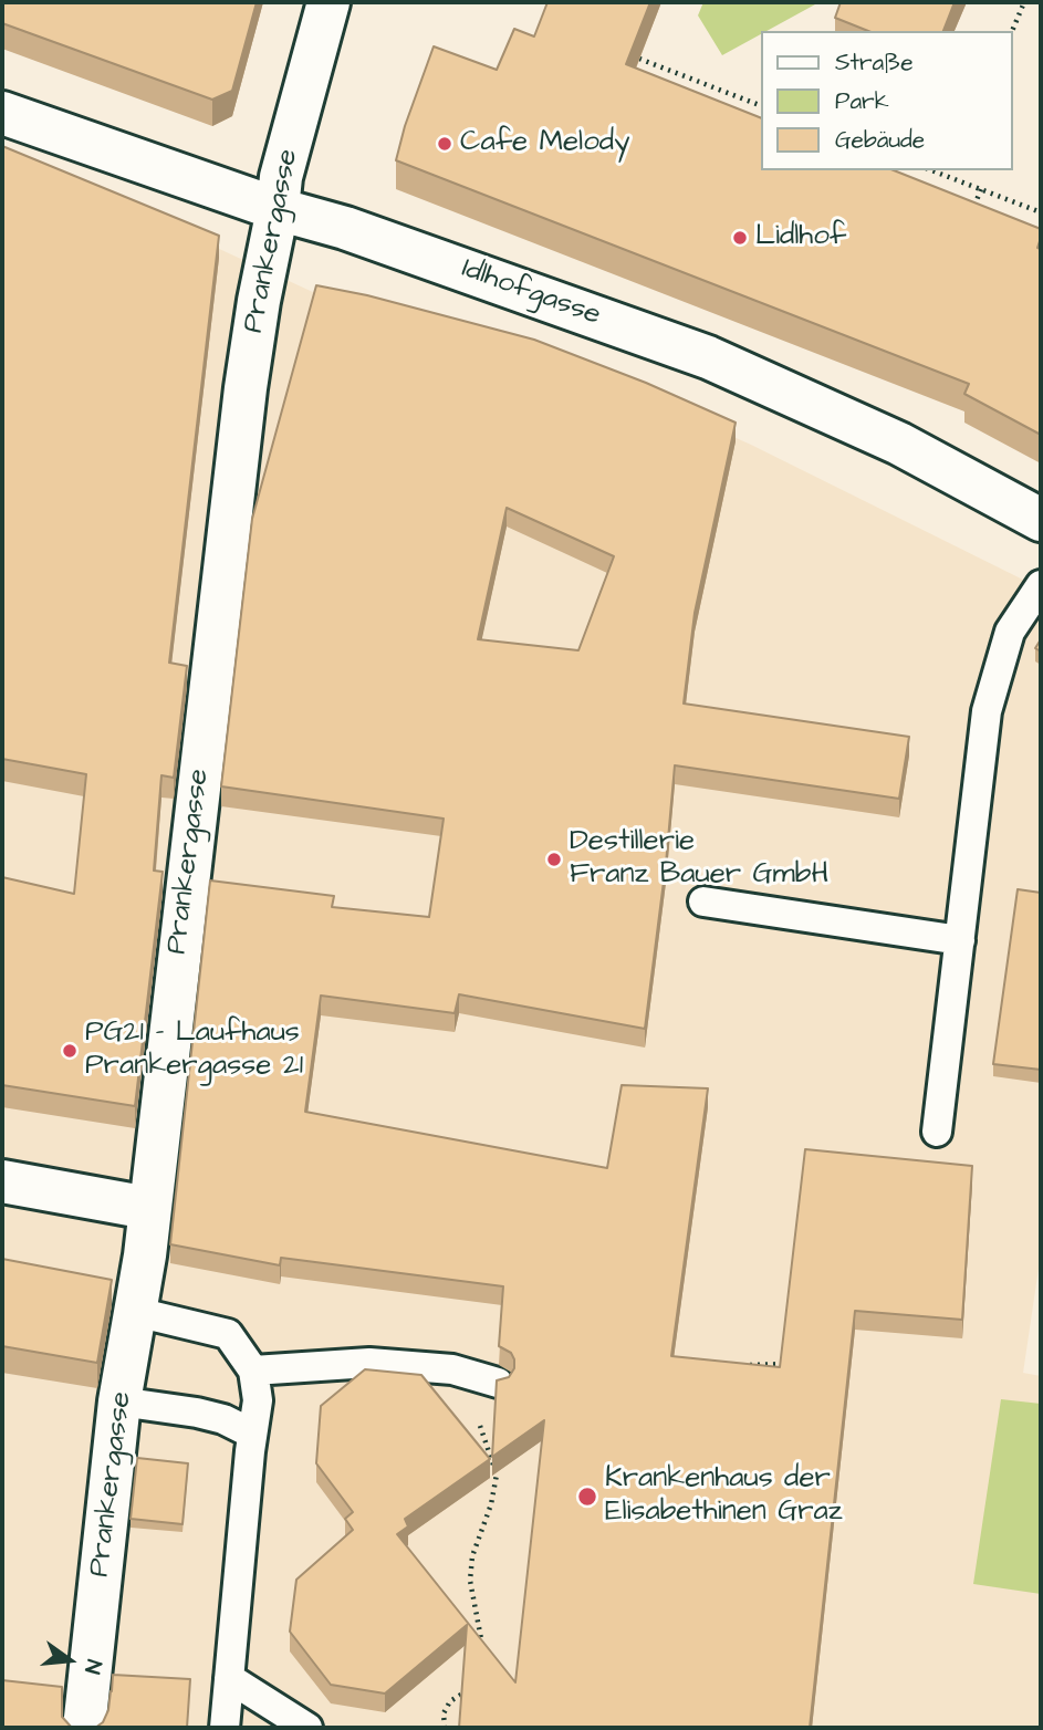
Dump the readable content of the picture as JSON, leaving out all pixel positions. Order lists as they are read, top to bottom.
{
  "streets": {
    "street": ["Prankergasse", "Idlhofgasse"]
  },
  "crossings": [
    ["Prankergasse", "Idlhofgasse"]
  ],
  "places": [
    "Cafe Melody",
    "Lidlhof",
    "Destillerie Franz Bauer GmbH",
    "PG21 - Laufhaus Prankergasse 21",
    "Krankenhaus der Elisabethinen Graz"
  ],
  "legend": ["Straße", "Park", "Gebäude"],
  "north": "right"
}
